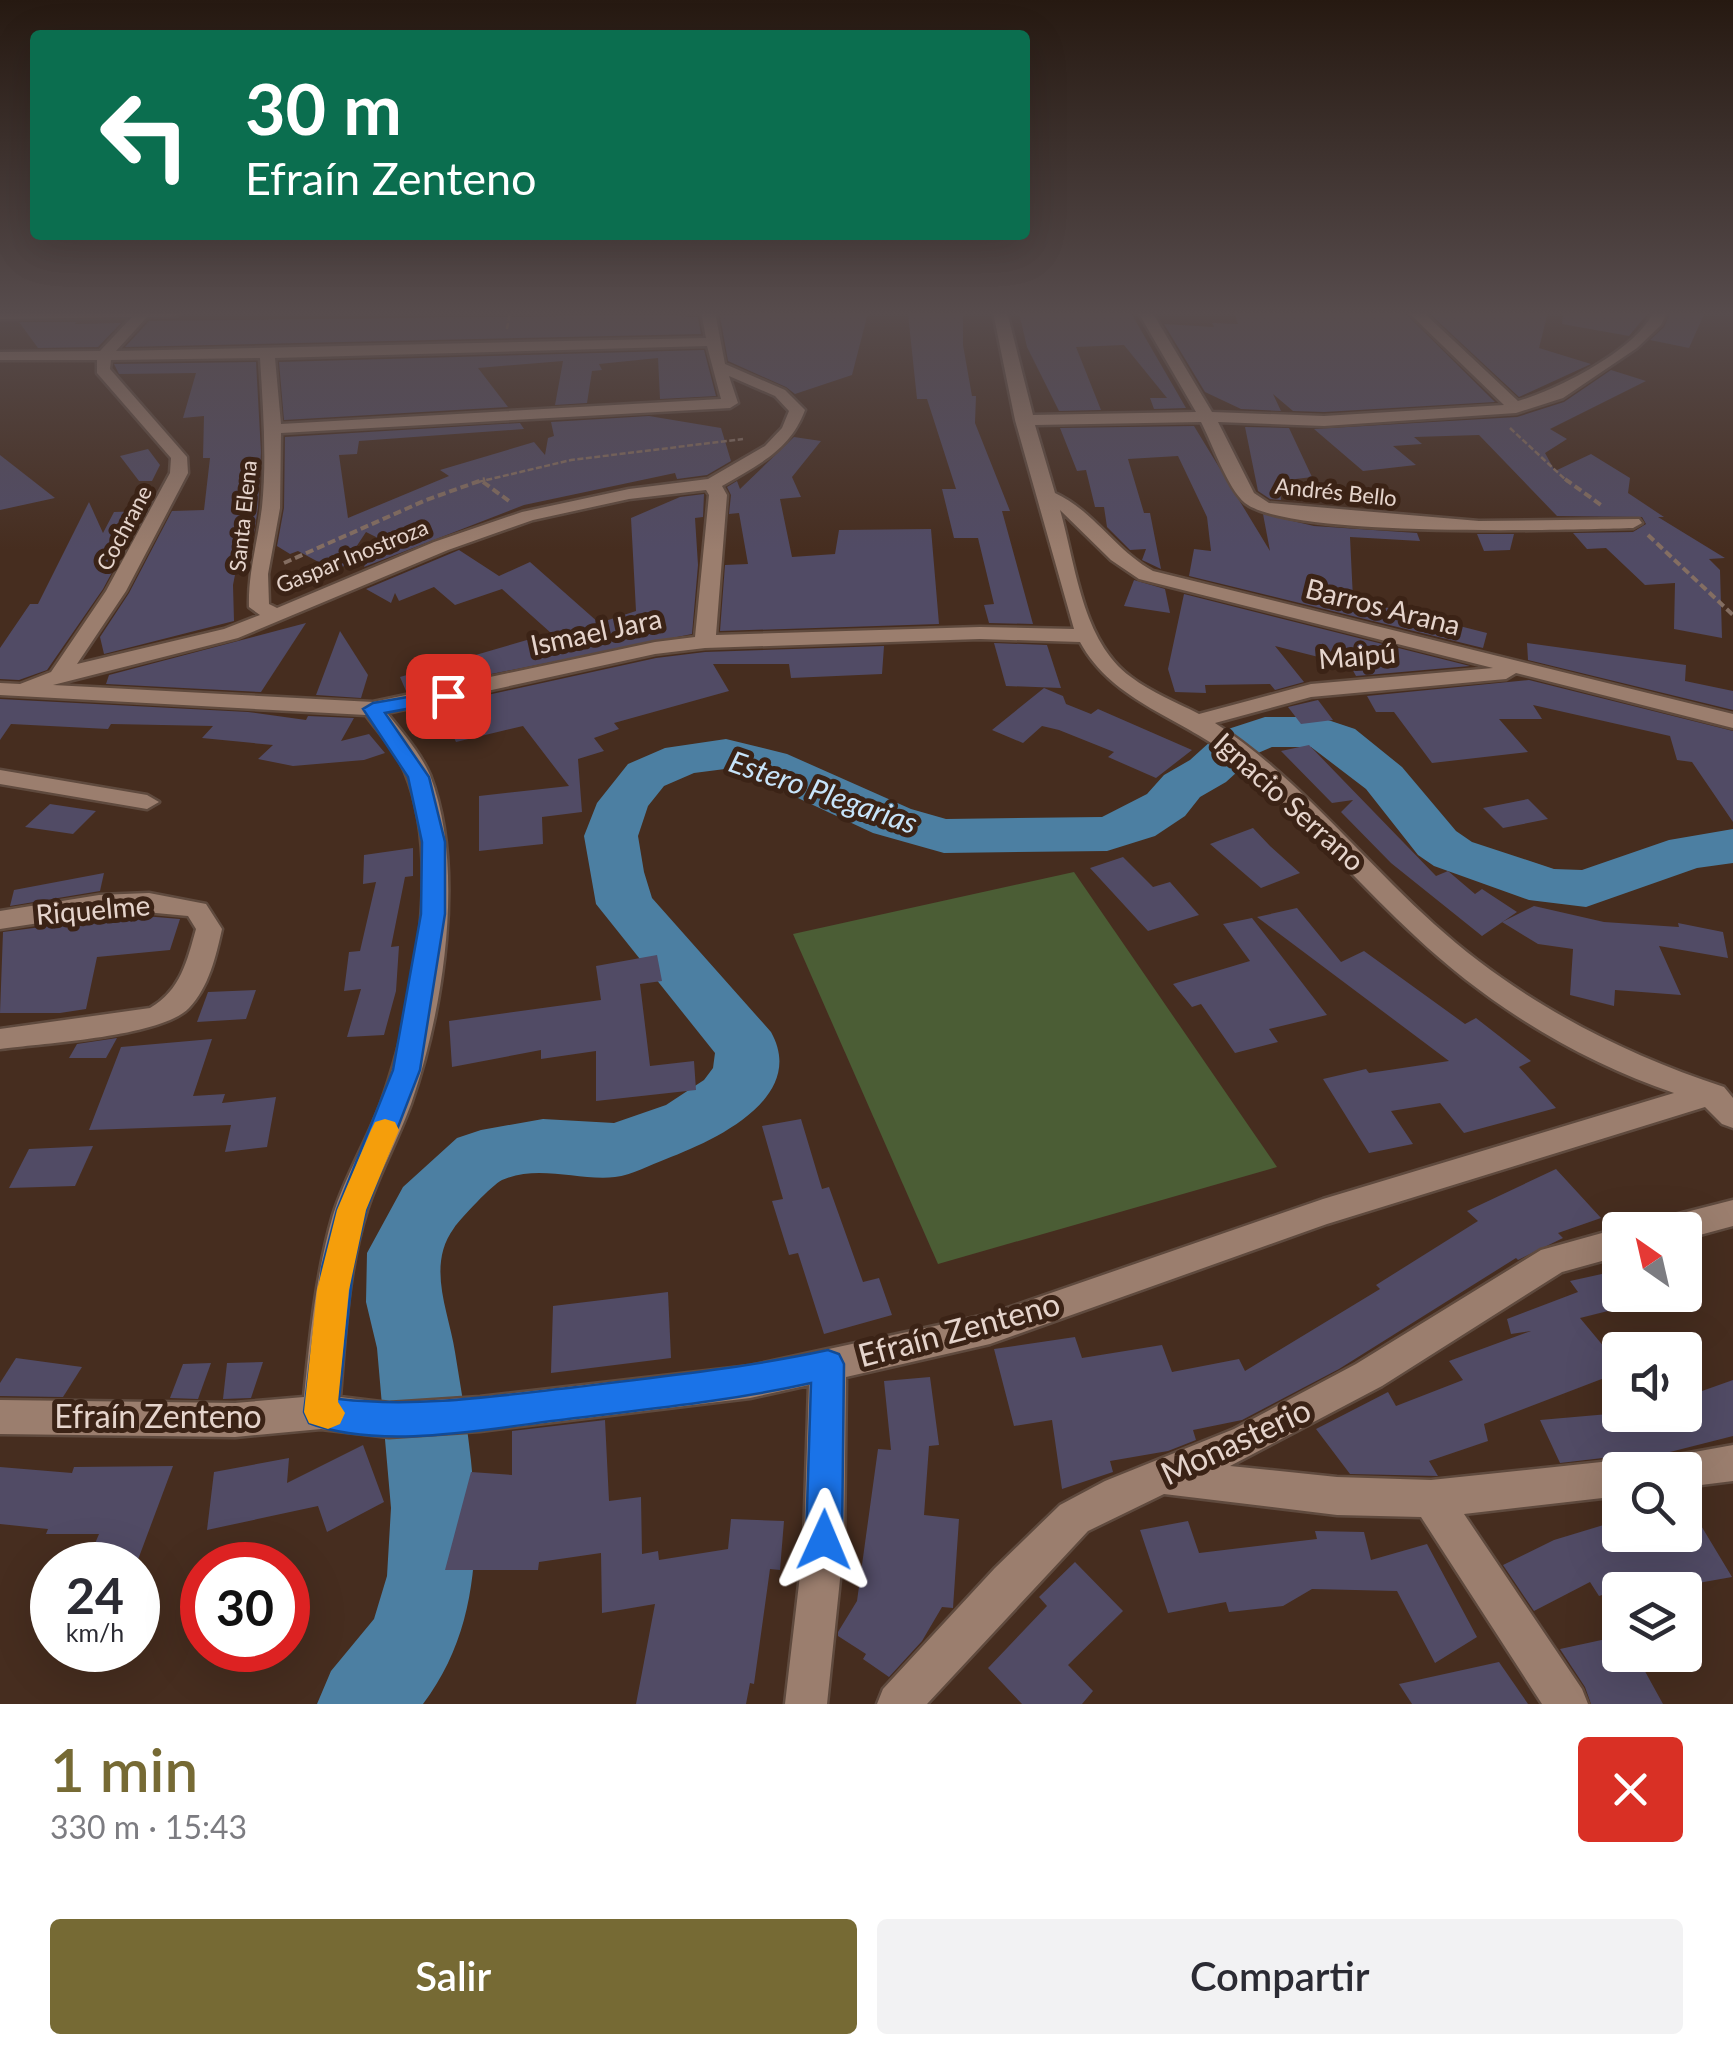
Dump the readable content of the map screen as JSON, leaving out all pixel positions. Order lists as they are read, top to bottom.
{
  "streets": {
    "street": [
      "Andrés Bello",
      "Santa Elena",
      "Cochrane",
      "Gaspar Inostroza",
      "Barros Arana",
      "Ismael Jara",
      "Maipú",
      "Ignacio Serrano",
      "Riquelme",
      "Efraín Zenteno",
      "Monasterio"
    ]
  },
  "crossings": [
    ["Santa Elena", "Gaspar Inostroza"],
    ["Cochrane", "Gaspar Inostroza"],
    ["Gaspar Inostroza", "Ismael Jara"],
    ["Barros Arana", "Maipú"],
    ["Barros Arana", "Ignacio Serrano"],
    ["Ismael Jara", "Ignacio Serrano"],
    ["Maipú", "Ignacio Serrano"],
    ["Ignacio Serrano", "Efraín Zenteno"]
  ],
  "water": ["Estero Plegarias"],
  "north": "top left",
  "page": {
    "turn": ["30 m", "Efraín Zenteno"],
    "speed": "24 km/h",
    "limit": "30",
    "heading": ["1 min", "330 m · 15:43"],
    "buttons": ["Salir", "Compartir"]
  }
}
